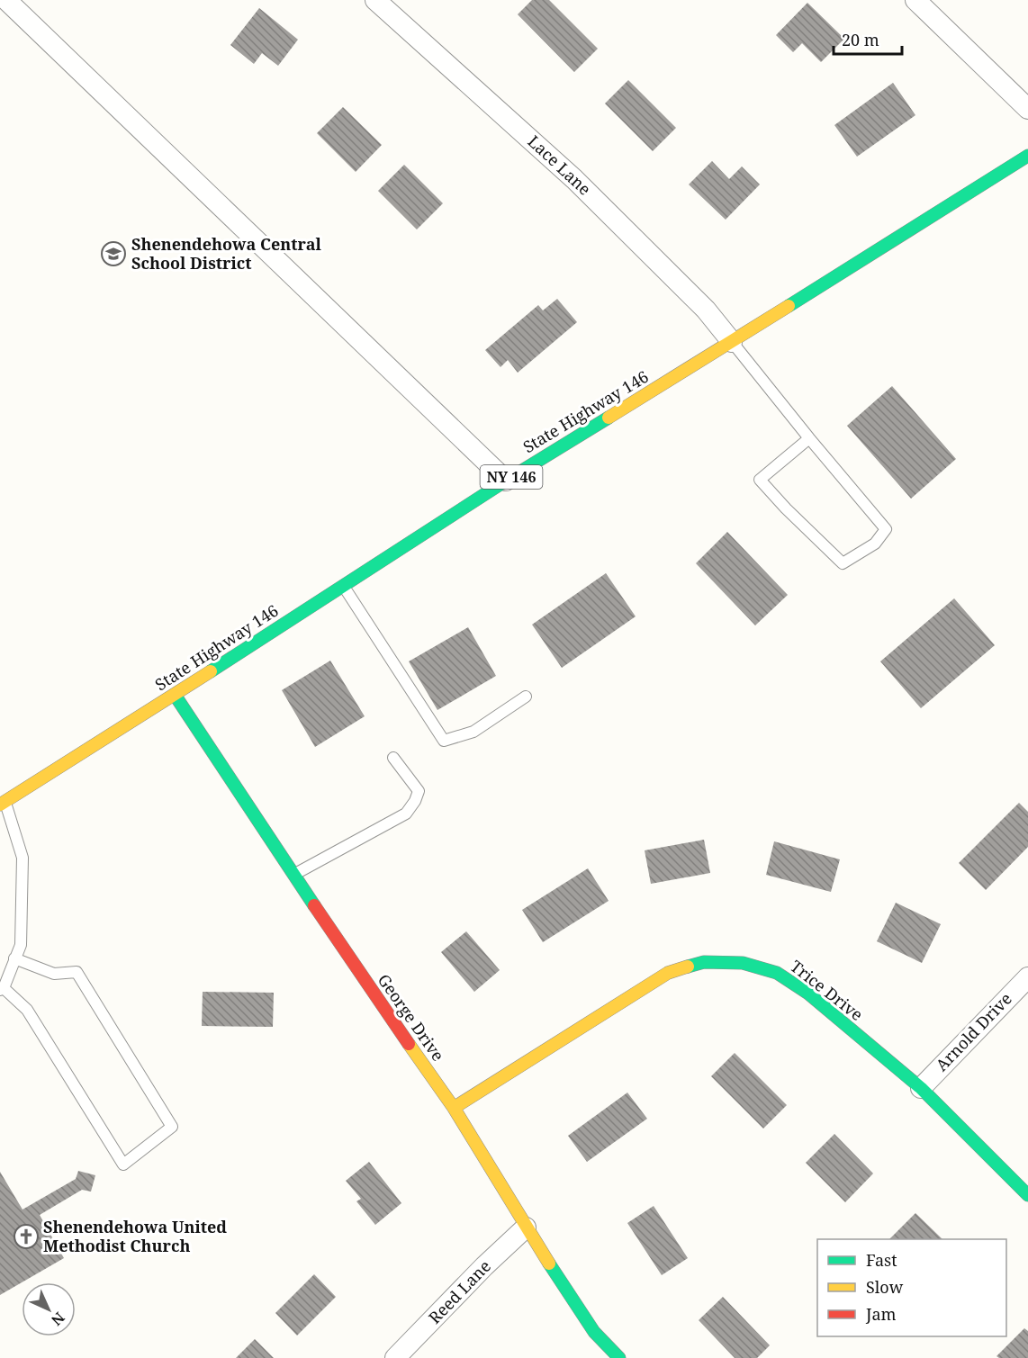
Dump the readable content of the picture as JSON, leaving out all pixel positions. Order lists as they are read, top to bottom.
{
  "streets": {
    "street": [
      "Lace Lane",
      "State Highway 146",
      "NY 146",
      "Trice Drive",
      "George Drive",
      "Arnold Drive",
      "Reed Lane"
    ]
  },
  "crossings": [
    ["Lace Lane", "State Highway 146"],
    ["State Highway 146", "George Drive"],
    ["Trice Drive", "George Drive"],
    ["Trice Drive", "Arnold Drive"],
    ["George Drive", "Reed Lane"]
  ],
  "places": {
    "school or university": ["Shenendehowa Central School District"],
    "church": ["Shenendehowa United Methodist Church"]
  },
  "legend": ["Fast", "Slow", "Jam"],
  "scale_bar": "20 m",
  "north": "bottom right"
}
